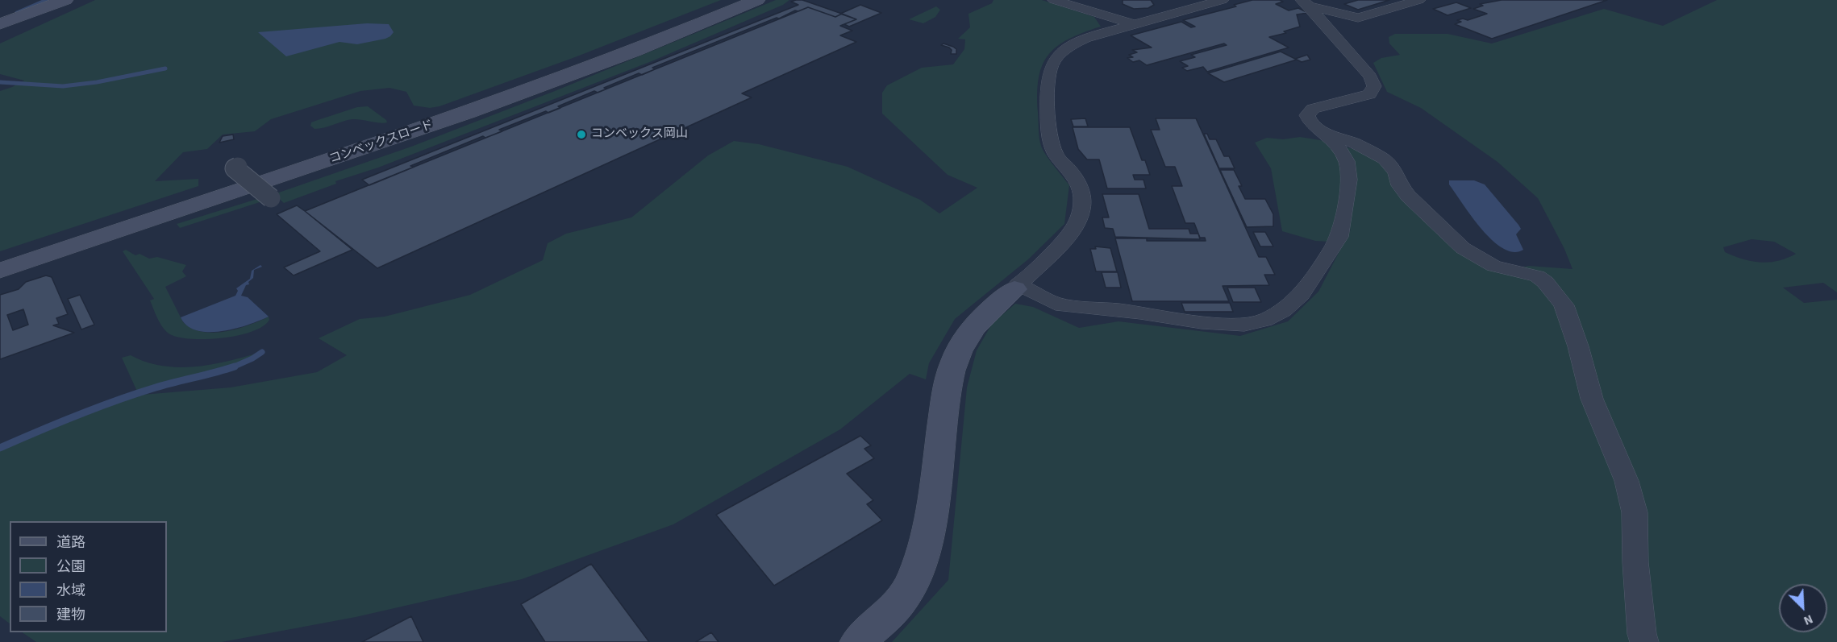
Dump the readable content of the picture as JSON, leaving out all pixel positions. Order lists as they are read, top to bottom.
{
  "streets": {
    "street": ["コンベックスロード"]
  },
  "places": ["コンベックス岡山"],
  "legend": [
    "道路",
    "公園",
    "水域",
    "建物"
  ],
  "north": "bottom right"
}
